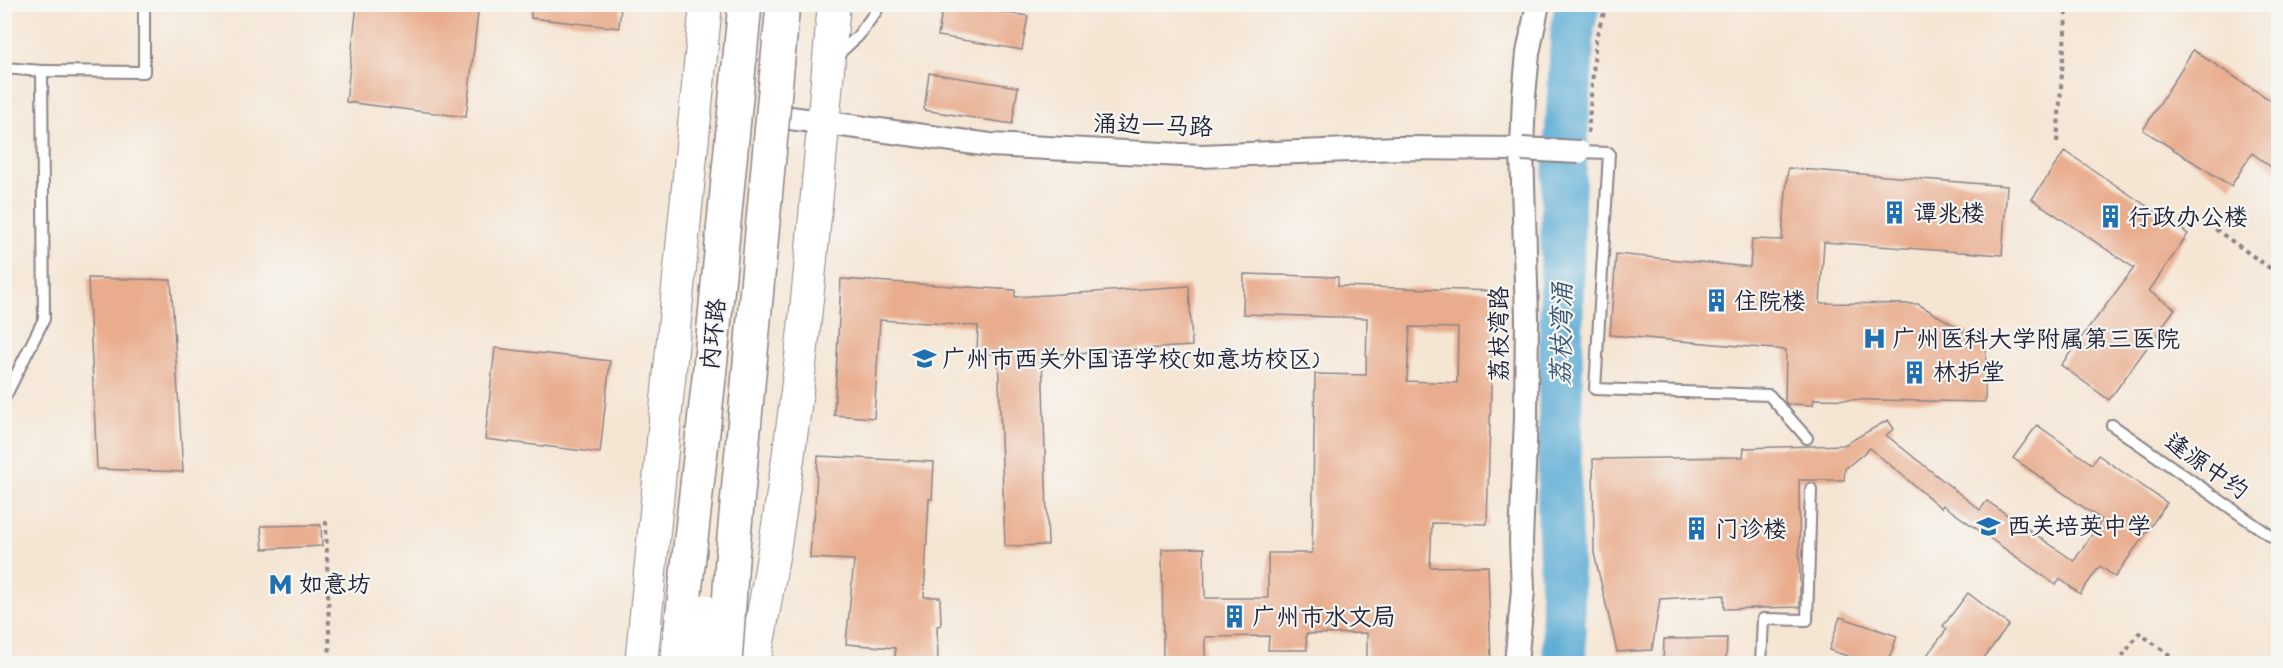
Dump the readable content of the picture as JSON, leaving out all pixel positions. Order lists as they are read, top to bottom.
{
  "streets": {
    "highway": ["内环路"],
    "street": ["涌边一马路", "荔枝湾路"],
    "lane": ["逢源中约"]
  },
  "crossings": [
    ["涌边一马路", "荔枝湾路"]
  ],
  "water": ["荔枝湾涌"],
  "places": {
    "building": [
      "谭兆楼",
      "行政办公楼",
      "住院楼",
      "林护堂",
      "门诊楼",
      "广州市水文局"
    ],
    "hospital": ["广州医科大学附属第三医院"],
    "school or university": ["广州市西关外国语学校(如意坊校区)", "西关培英中学"],
    "metro station": ["如意坊"]
  }
}
